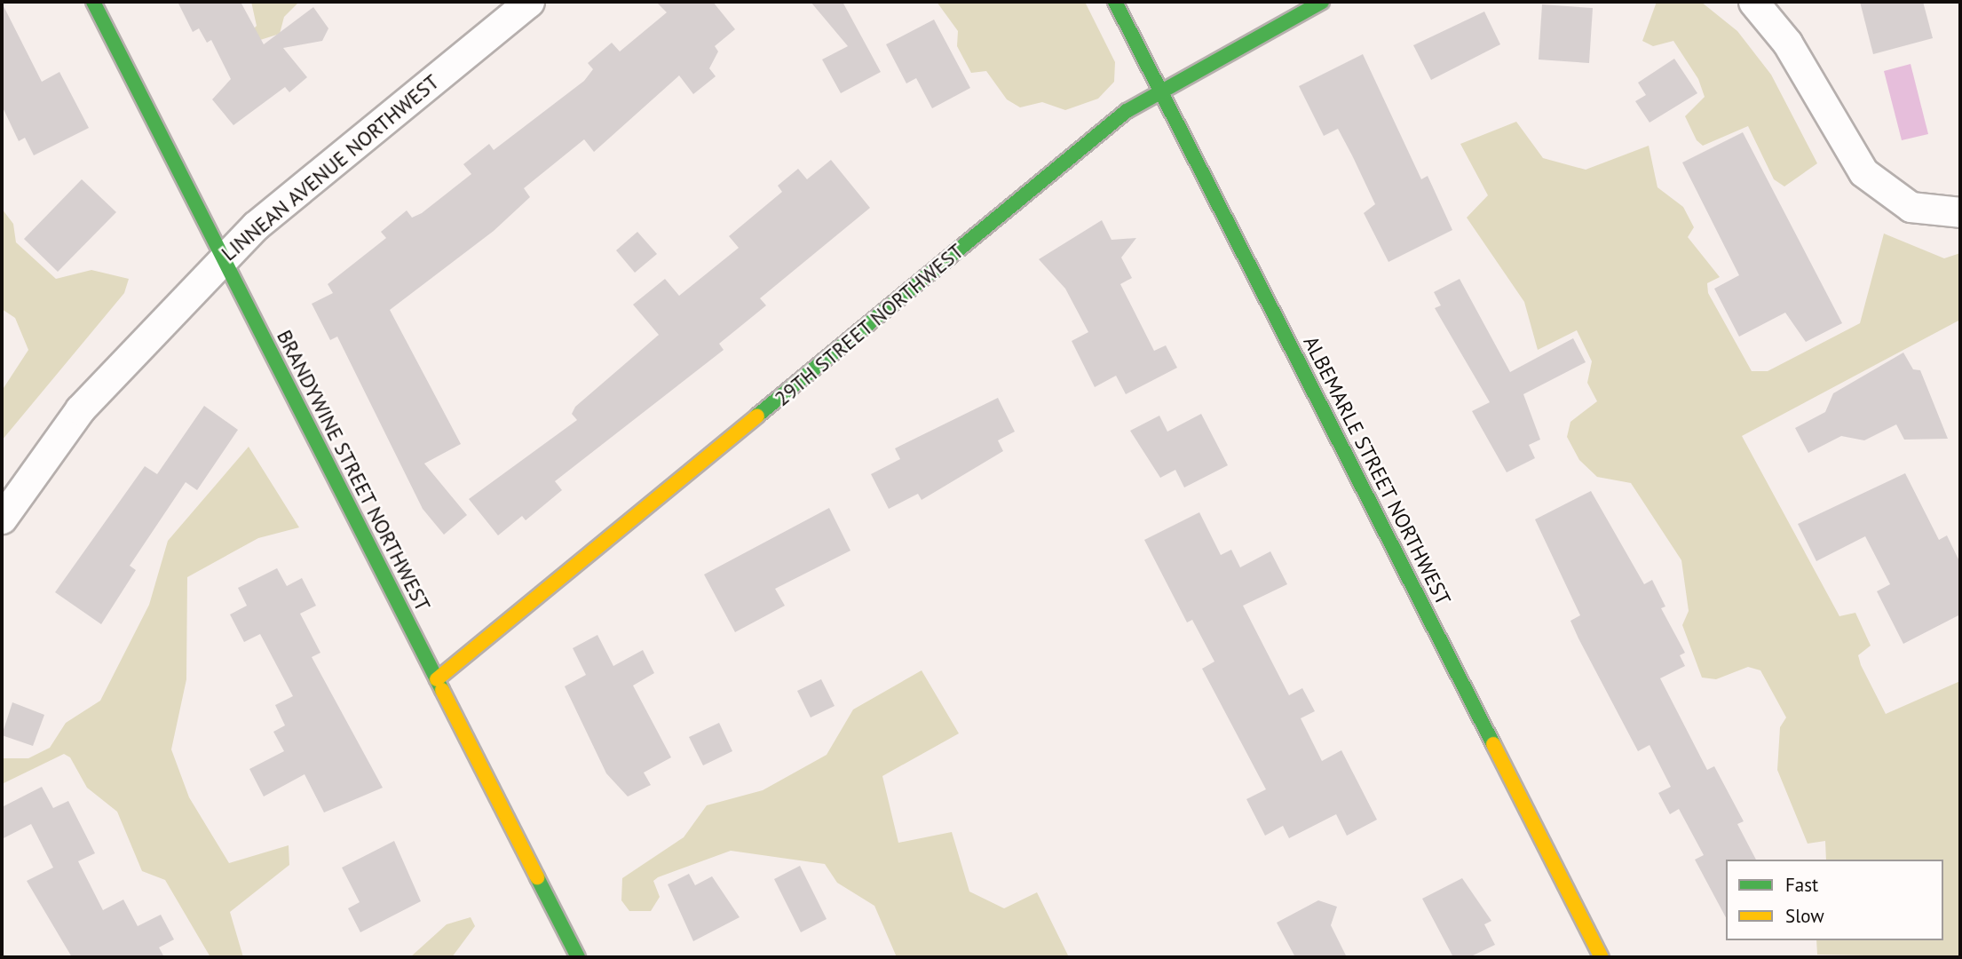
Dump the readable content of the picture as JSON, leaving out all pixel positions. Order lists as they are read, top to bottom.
{
  "streets": {
    "street": [
      "LINNEAN AVENUE NORTHWEST",
      "29TH STREET NORTHWEST",
      "BRANDYWINE STREET NORTHWEST",
      "ALBEMARLE STREET NORTHWEST"
    ]
  },
  "crossings": [
    ["LINNEAN AVENUE NORTHWEST", "BRANDYWINE STREET NORTHWEST"],
    ["29TH STREET NORTHWEST", "BRANDYWINE STREET NORTHWEST"],
    ["29TH STREET NORTHWEST", "ALBEMARLE STREET NORTHWEST"]
  ],
  "legend": ["Fast", "Slow"]
}
